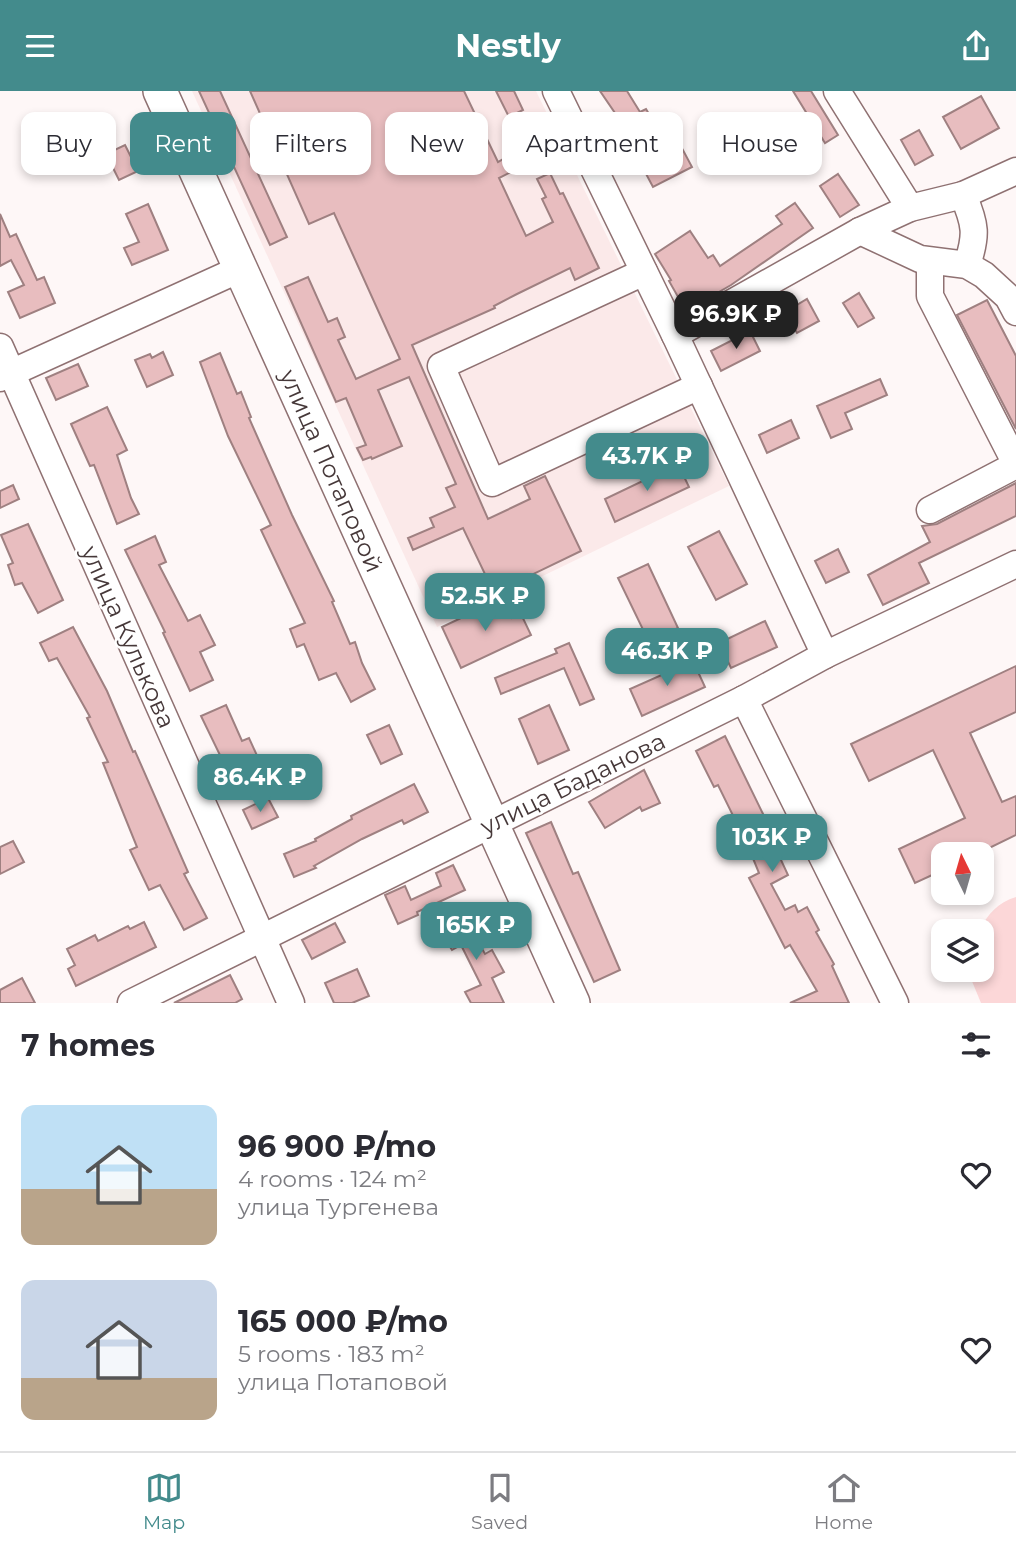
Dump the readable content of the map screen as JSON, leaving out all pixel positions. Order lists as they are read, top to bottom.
{
  "streets": {
    "main road": ["улица Потаповой"],
    "street": ["улица Кулькова", "улица Баданова"]
  },
  "crossings": [
    ["улица Потаповой", "улица Баданова"],
    ["улица Кулькова", "улица Баданова"]
  ],
  "north": "top",
  "page": {
    "header": "Nestly",
    "chip": [
      "Buy",
      "Rent",
      "Filters",
      "New",
      "Apartment",
      "House"
    ],
    "price": [
      "96.9K ₽",
      "43.7K ₽",
      "52.5K ₽",
      "46.3K ₽",
      "86.4K ₽",
      "103K ₽",
      "165K ₽"
    ],
    "heading": "7 homes",
    "list": [
      {
        "name": "96 900 ₽/mo",
        "note": "4 rooms · 124 m² · улица Тургенева"
      },
      {
        "name": "165 000 ₽/mo",
        "note": "5 rooms · 183 m² · улица Потаповой"
      }
    ],
    "tabs": ["Map", "Saved", "Home"]
  }
}
